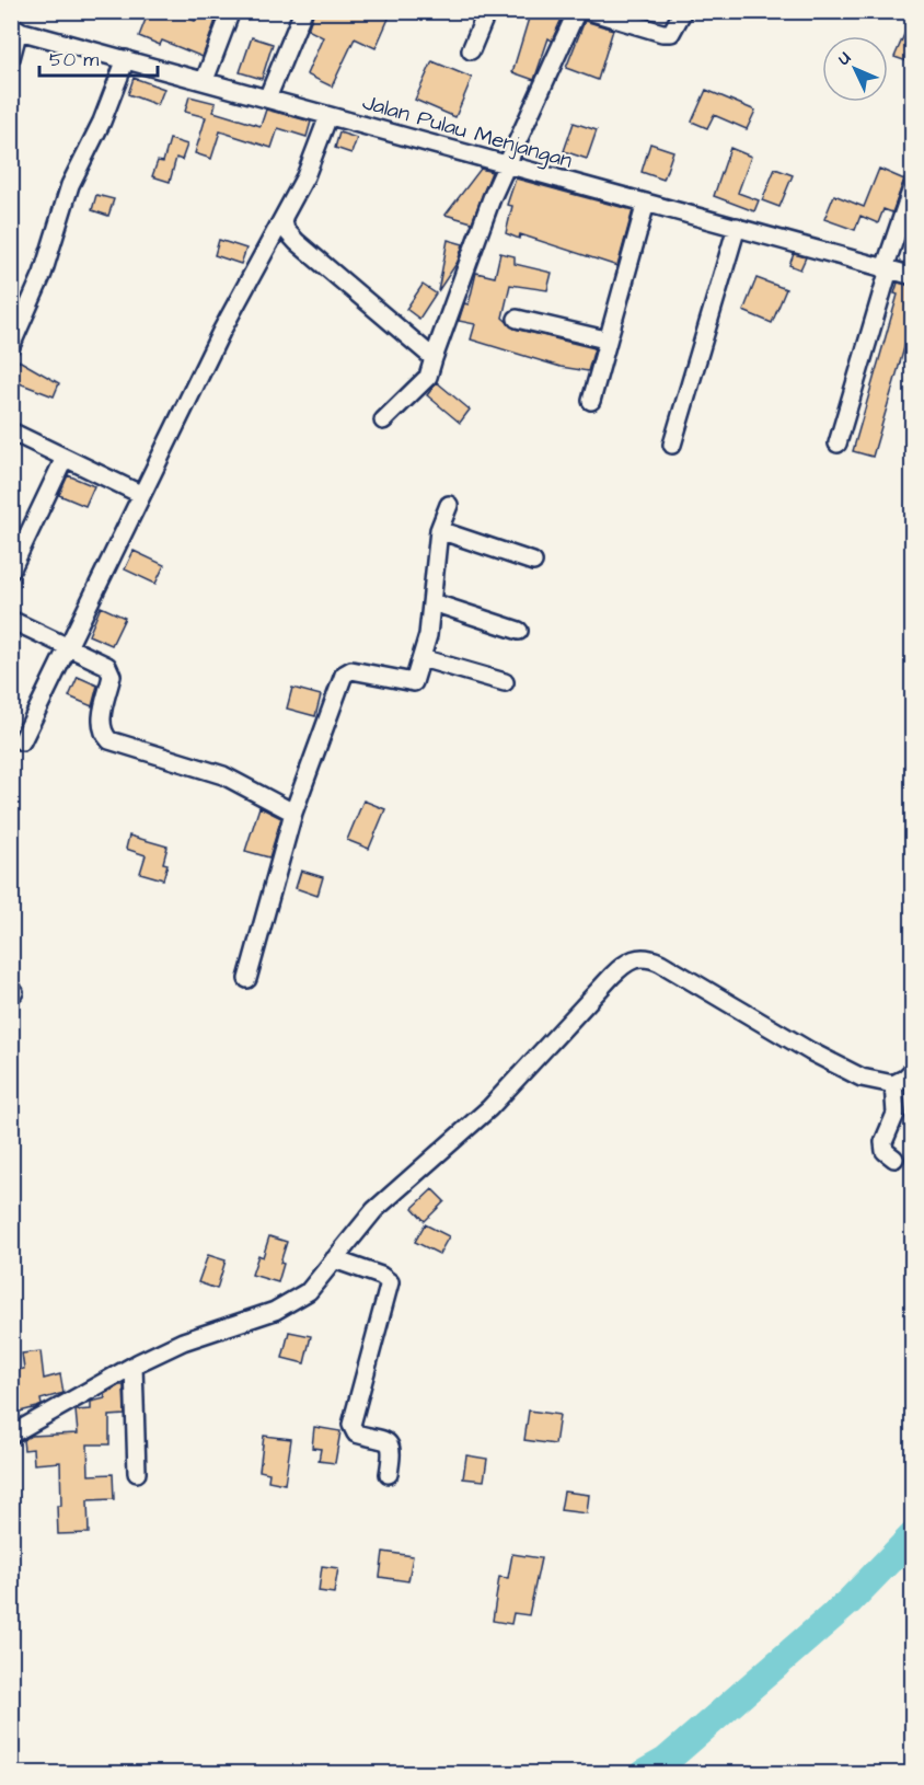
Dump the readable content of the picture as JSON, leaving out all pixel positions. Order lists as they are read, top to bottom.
{
  "streets": {
    "street": ["Jalan Pulau Menjangan"]
  },
  "scale_bar": "50 m",
  "north": "top left"
}
